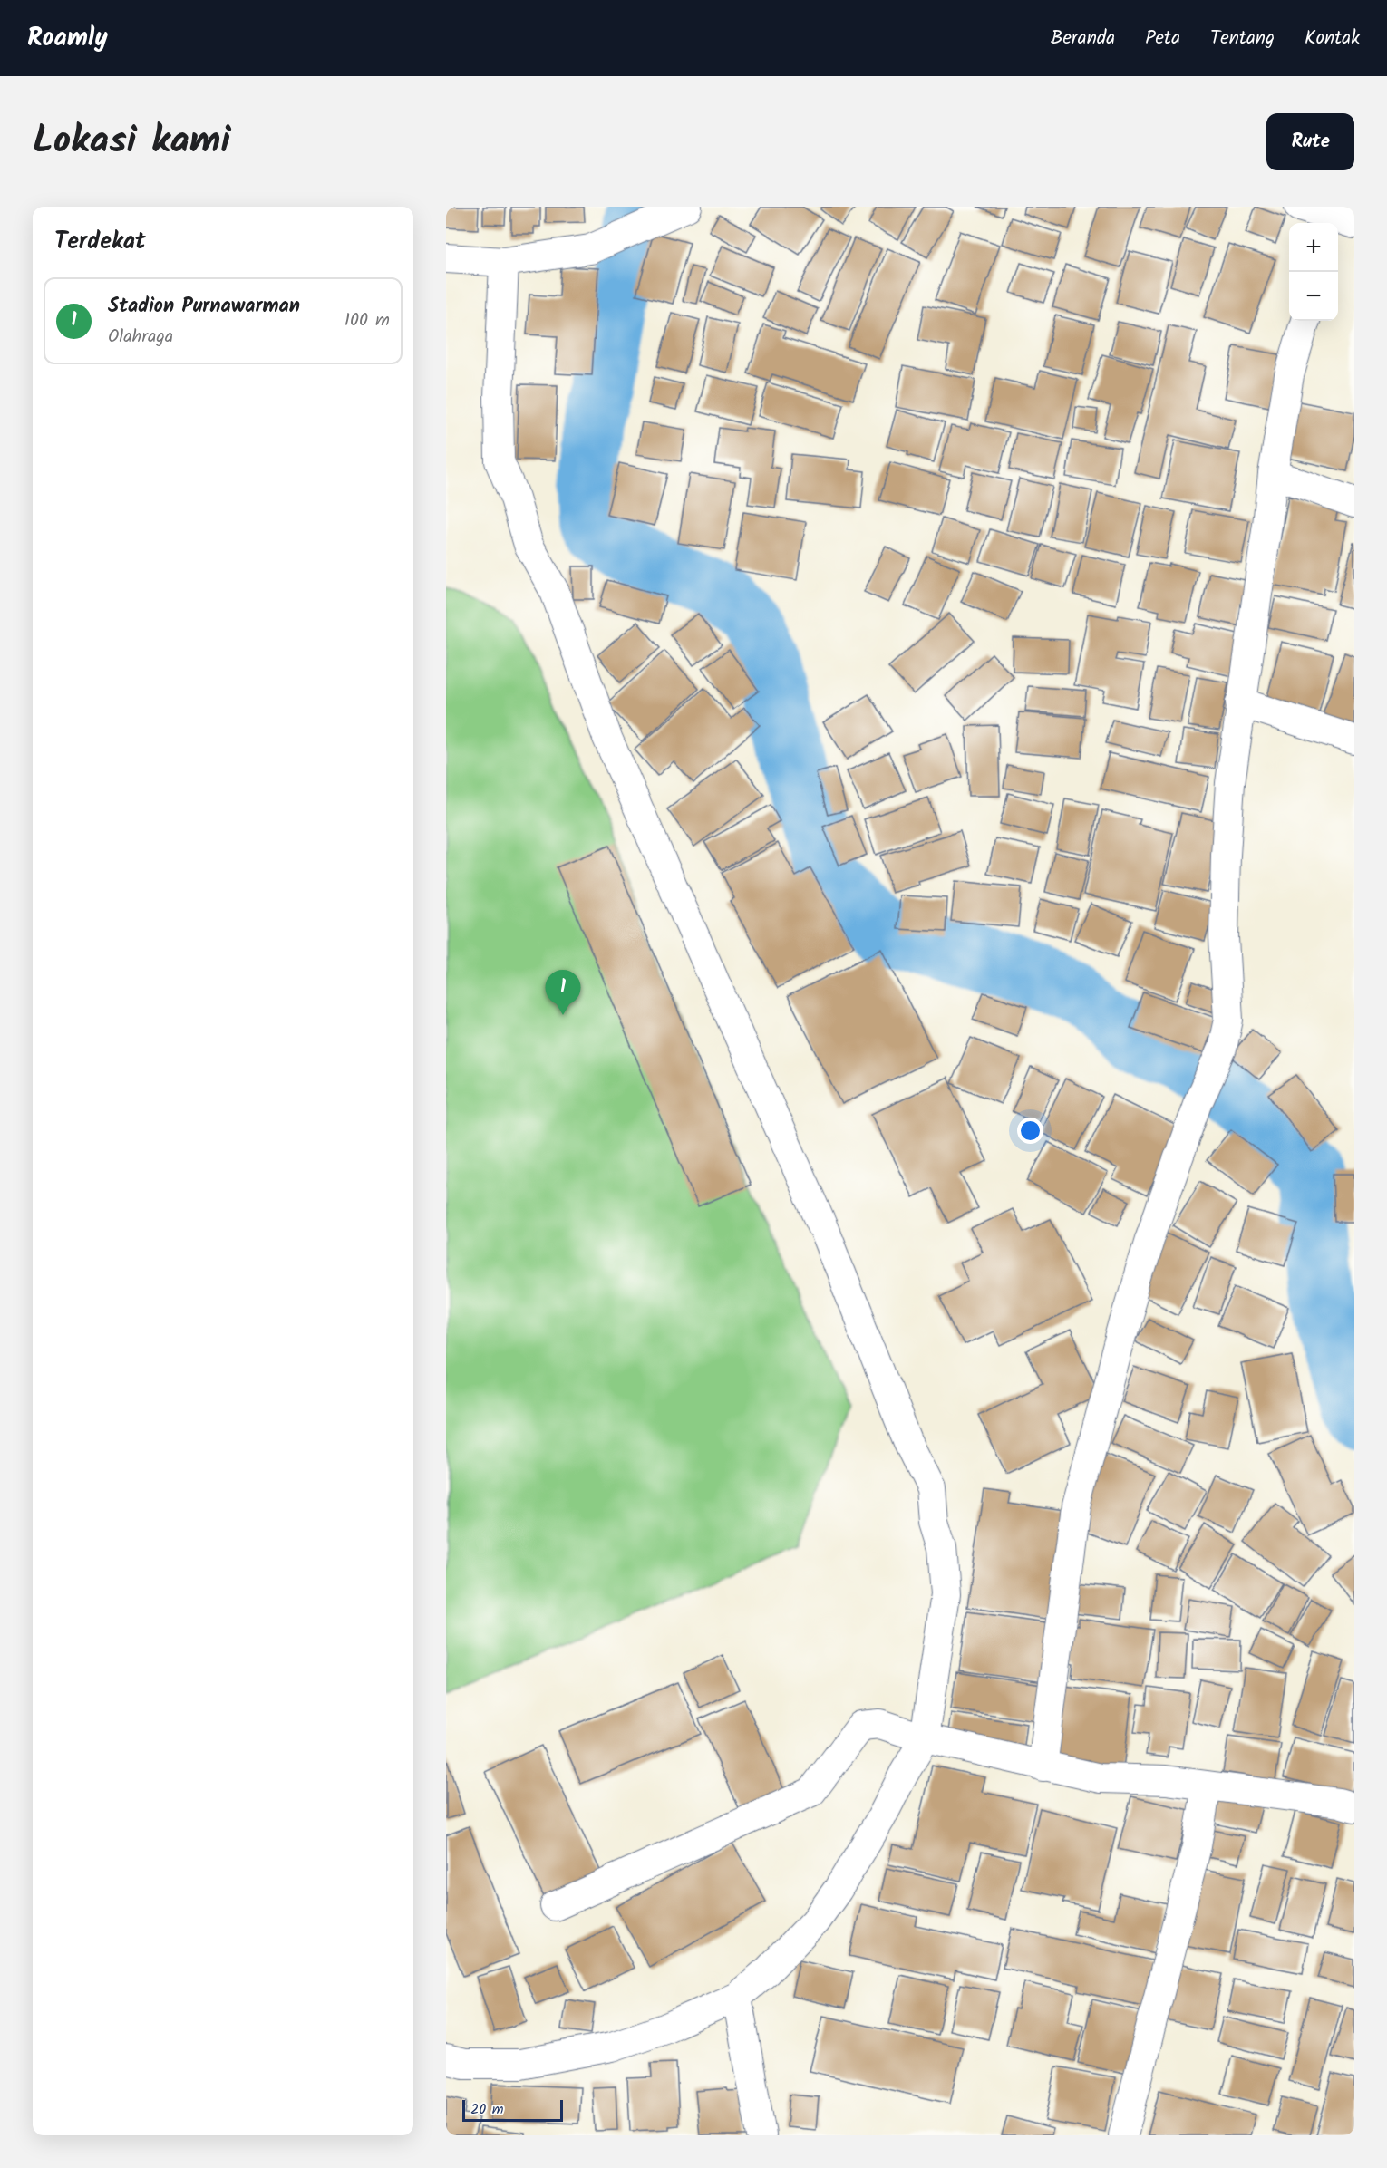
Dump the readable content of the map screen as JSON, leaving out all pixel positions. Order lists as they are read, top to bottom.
{
  "scale_bar": "20 m",
  "page": {
    "header": "Roamly",
    "nav": [
      "Beranda",
      "Peta",
      "Tentang",
      "Kontak"
    ],
    "title": "Lokasi kami",
    "buttons": "Rute",
    "heading": "Terdekat",
    "map_buttons": ["+", "−"],
    "list": [
      {
        "mark": "1",
        "name": "Stadion Purnawarman",
        "note": "Olahraga",
        "value": "100 m"
      }
    ],
    "pins": "1",
    "scale": "20 m"
  }
}
